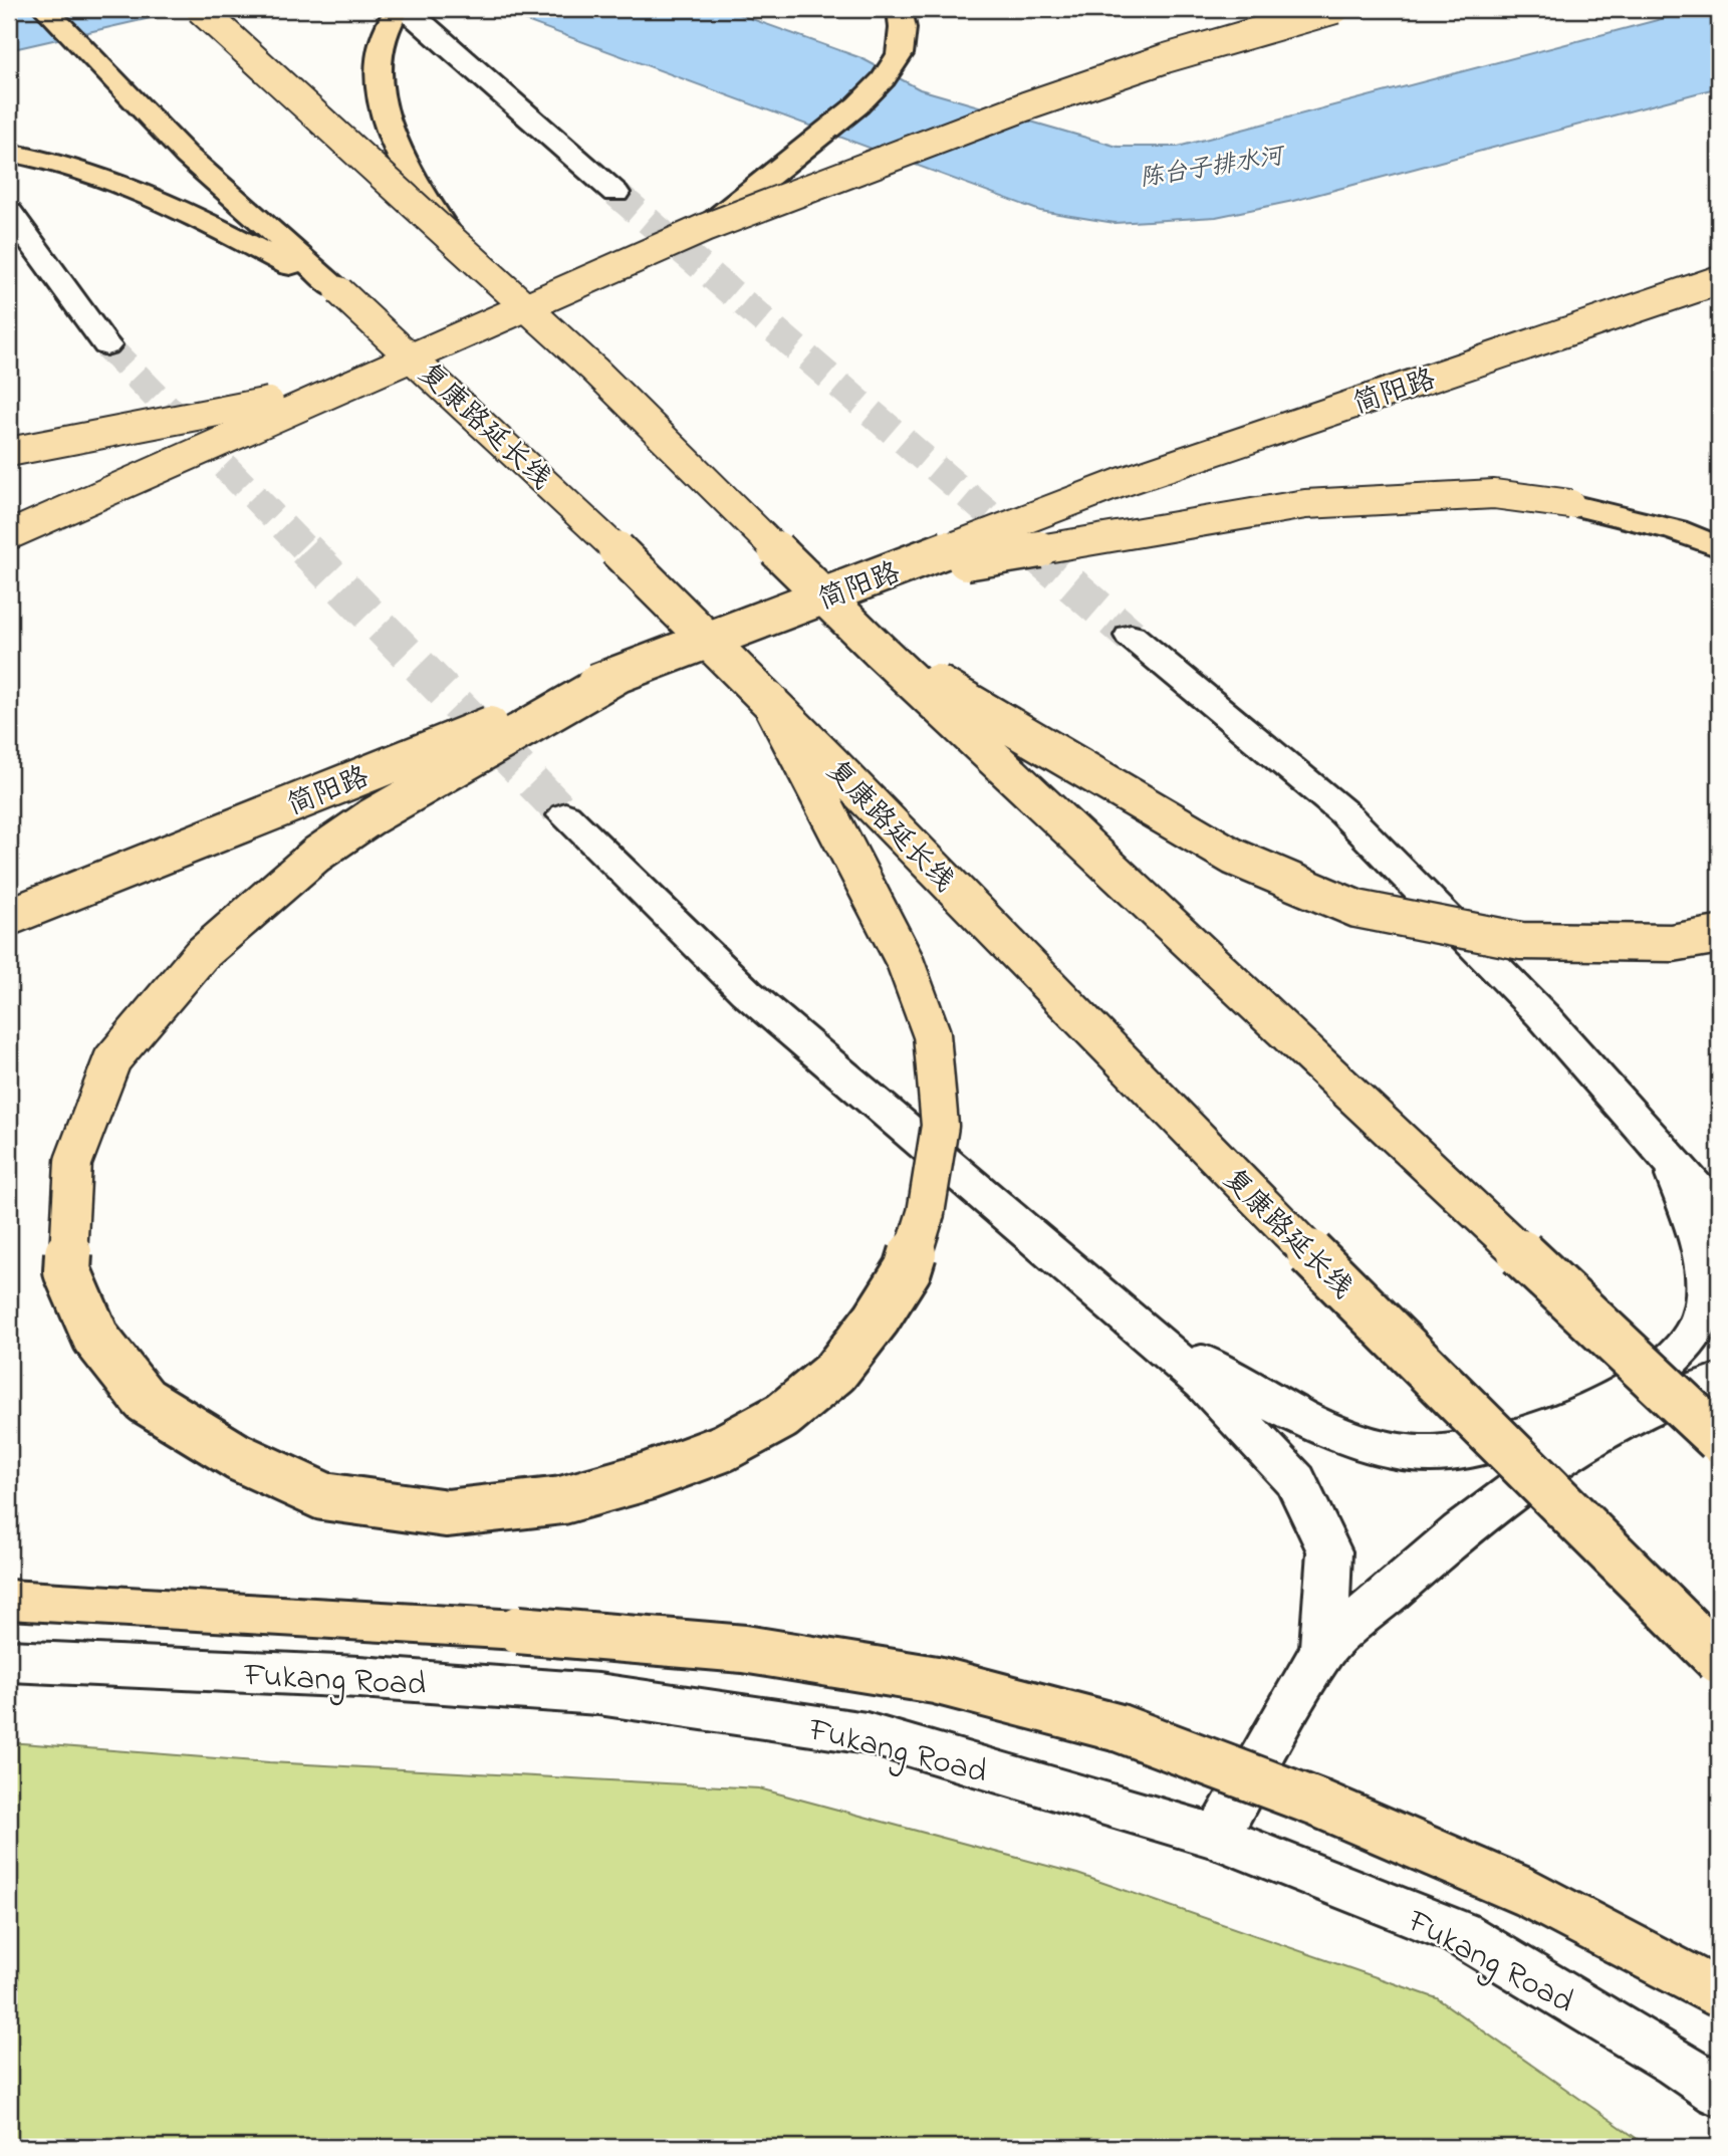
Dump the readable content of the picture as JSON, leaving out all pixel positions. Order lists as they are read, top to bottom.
{
  "streets": {
    "highway": ["简阳路", "复康路延长线"],
    "main road": ["Fukang Road"]
  },
  "water": ["陈台子排水河"]
}
